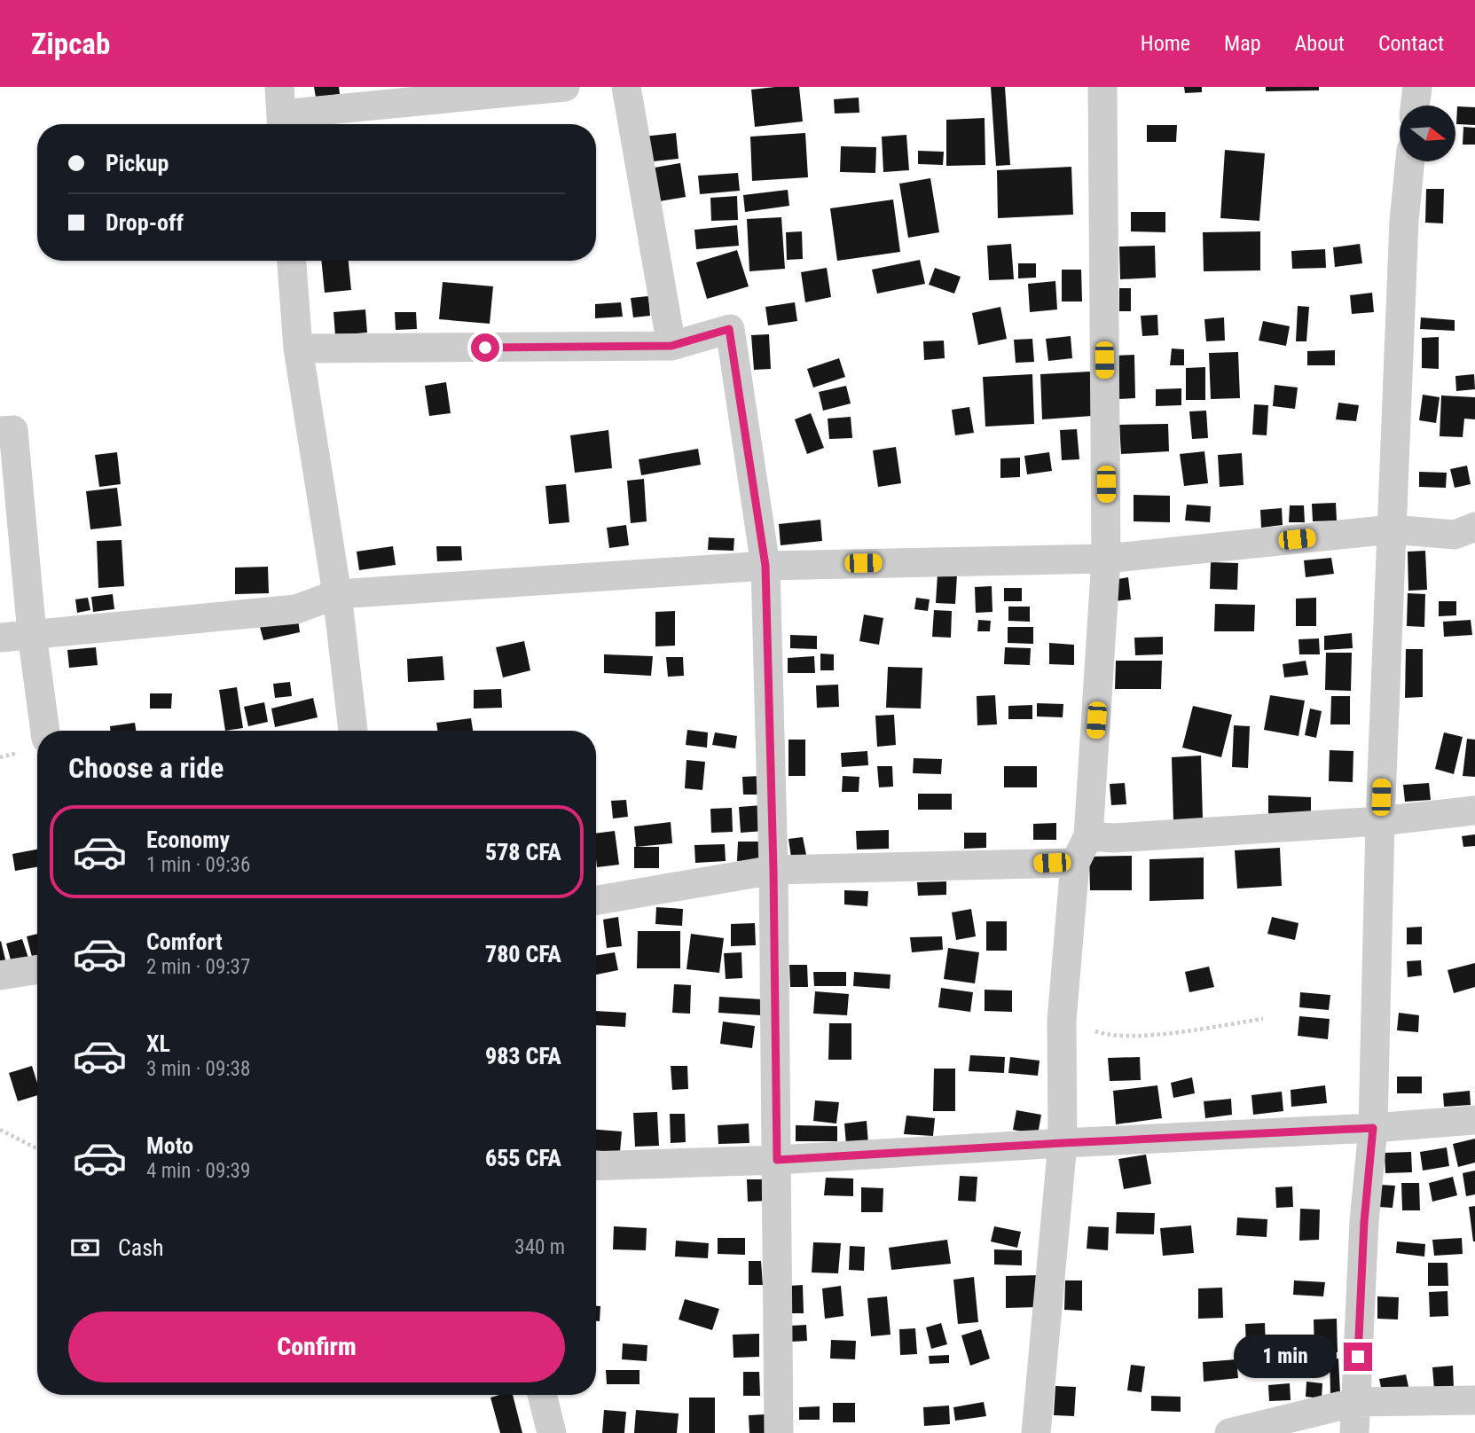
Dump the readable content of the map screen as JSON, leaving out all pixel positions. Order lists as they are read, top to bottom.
{
  "north": "right",
  "page": {
    "header": "Zipcab",
    "nav": [
      "Home",
      "Map",
      "About",
      "Contact"
    ],
    "banner": ["Pickup", "Drop-off"],
    "heading": "Choose a ride",
    "list": [
      {
        "name": "Economy",
        "note": "1 min · 09:36",
        "value": "578 CFA"
      },
      {
        "name": "Comfort",
        "note": "2 min · 09:37",
        "value": "780 CFA"
      },
      {
        "name": "XL",
        "note": "3 min · 09:38",
        "value": "983 CFA"
      },
      {
        "name": "Moto",
        "note": "4 min · 09:39",
        "value": "655 CFA"
      }
    ],
    "pay": ["Cash", "340 m"],
    "buttons": "Confirm",
    "bubble": "1 min"
  }
}
